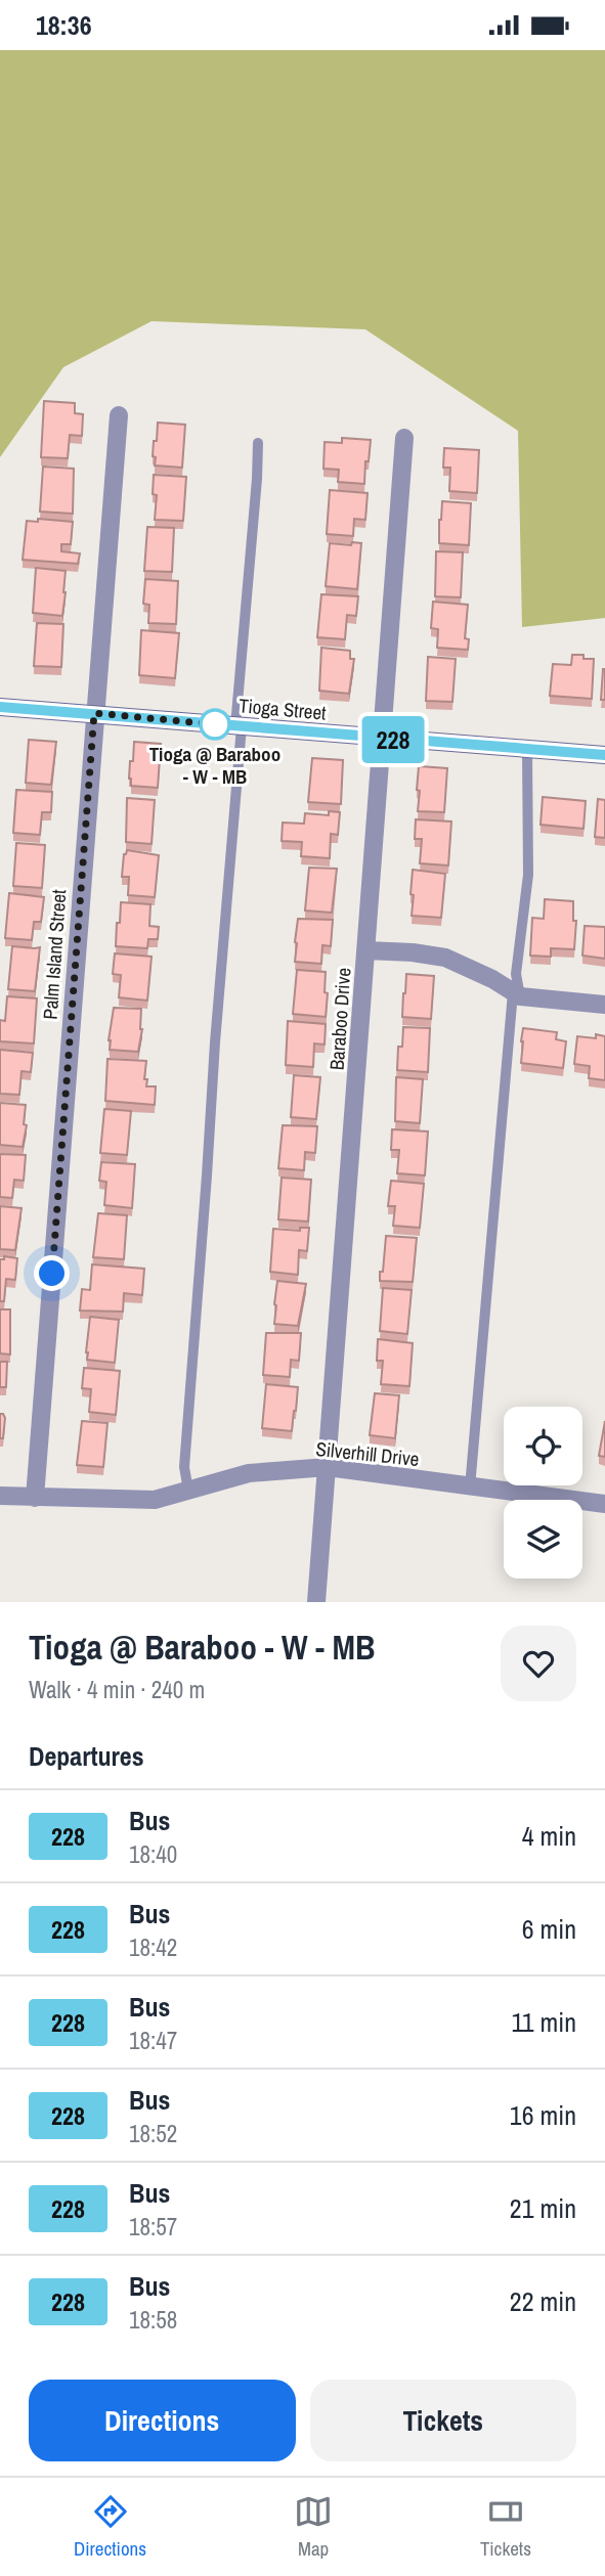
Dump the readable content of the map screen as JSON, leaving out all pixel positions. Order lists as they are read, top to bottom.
{
  "streets": {
    "street": [
      "Tioga Street",
      "Palm Island Street",
      "Baraboo Drive",
      "Silverhill Drive"
    ]
  },
  "crossings": [
    ["Tioga Street", "Palm Island Street"],
    ["Tioga Street", "Baraboo Drive"],
    ["Palm Island Street", "Silverhill Drive"],
    ["Baraboo Drive", "Silverhill Drive"]
  ],
  "places": ["Tioga @ Baraboo - W - MB"],
  "lines": ["bus line 228"],
  "page": {
    "status": "18:36",
    "on_map": "228",
    "heading": [
      ["Tioga @ Baraboo - W - MB", "Walk · 4 min · 240 m"],
      "Departures"
    ],
    "list": [
      {
        "mark": "228",
        "name": "Bus",
        "note": "18:40",
        "value": "4 min"
      },
      {
        "mark": "228",
        "name": "Bus",
        "note": "18:42",
        "value": "6 min"
      },
      {
        "mark": "228",
        "name": "Bus",
        "note": "18:47",
        "value": "11 min"
      },
      {
        "mark": "228",
        "name": "Bus",
        "note": "18:52",
        "value": "16 min"
      },
      {
        "mark": "228",
        "name": "Bus",
        "note": "18:57",
        "value": "21 min"
      },
      {
        "mark": "228",
        "name": "Bus",
        "note": "18:58",
        "value": "22 min"
      }
    ],
    "buttons": ["Directions", "Tickets"],
    "tabs": ["Directions", "Map", "Tickets"]
  }
}
